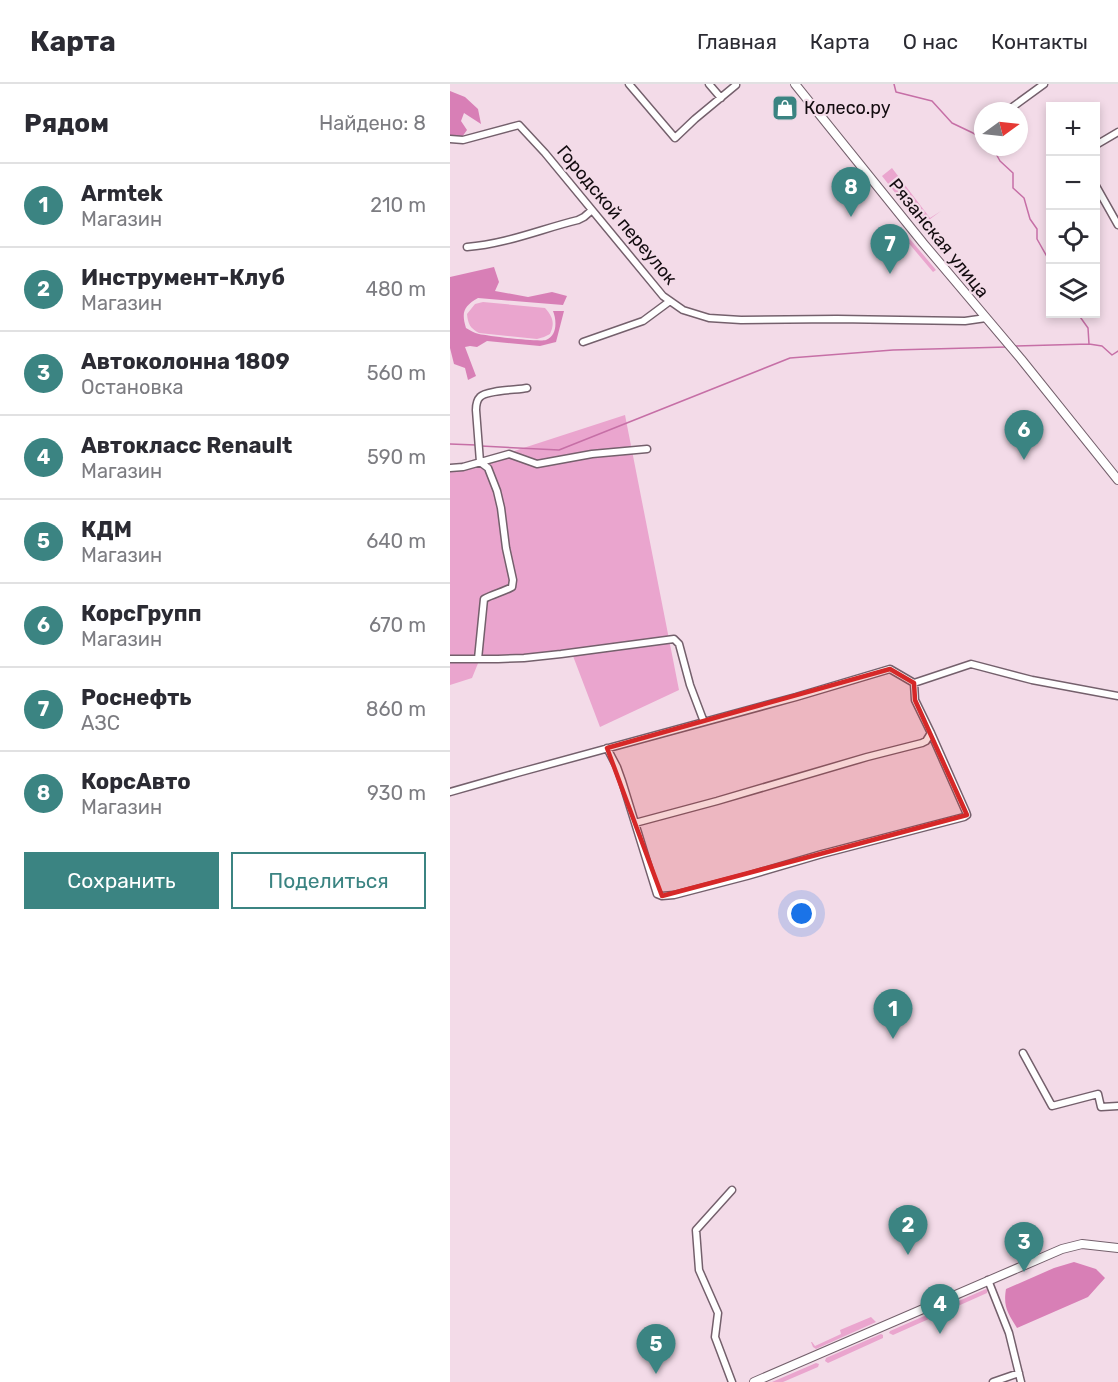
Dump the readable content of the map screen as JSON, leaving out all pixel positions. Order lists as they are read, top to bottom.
{
  "streets": {
    "main road": ["Рязанская улица"],
    "street": ["Городской переулок"]
  },
  "crossings": [
    ["Городской переулок", "Рязанская улица"]
  ],
  "places": {
    "shop": ["Колесо.ру"]
  },
  "north": "right",
  "page": {
    "header": "Карта",
    "nav": [
      "Главная",
      "Карта",
      "О нас",
      "Контакты"
    ],
    "heading": ["Рядом", "Найдено: 8"],
    "map_buttons": ["+", "−"],
    "list": [
      {
        "mark": "1",
        "name": "Armtek",
        "note": "Магазин",
        "value": "210 m"
      },
      {
        "mark": "2",
        "name": "Инструмент-Клуб",
        "note": "Магазин",
        "value": "480 m"
      },
      {
        "mark": "3",
        "name": "Автоколонна 1809",
        "note": "Остановка",
        "value": "560 m"
      },
      {
        "mark": "4",
        "name": "Автокласс Renault",
        "note": "Магазин",
        "value": "590 m"
      },
      {
        "mark": "5",
        "name": "КДМ",
        "note": "Магазин",
        "value": "640 m"
      },
      {
        "mark": "6",
        "name": "КорсГрупп",
        "note": "Магазин",
        "value": "670 m"
      },
      {
        "mark": "7",
        "name": "Роснефть",
        "note": "АЗС",
        "value": "860 m"
      },
      {
        "mark": "8",
        "name": "КорсАвто",
        "note": "Магазин",
        "value": "930 m"
      }
    ],
    "pins": [
      "8",
      "7",
      "6",
      "1",
      "2",
      "3",
      "4",
      "5"
    ],
    "buttons": ["Сохранить", "Поделиться"]
  }
}
